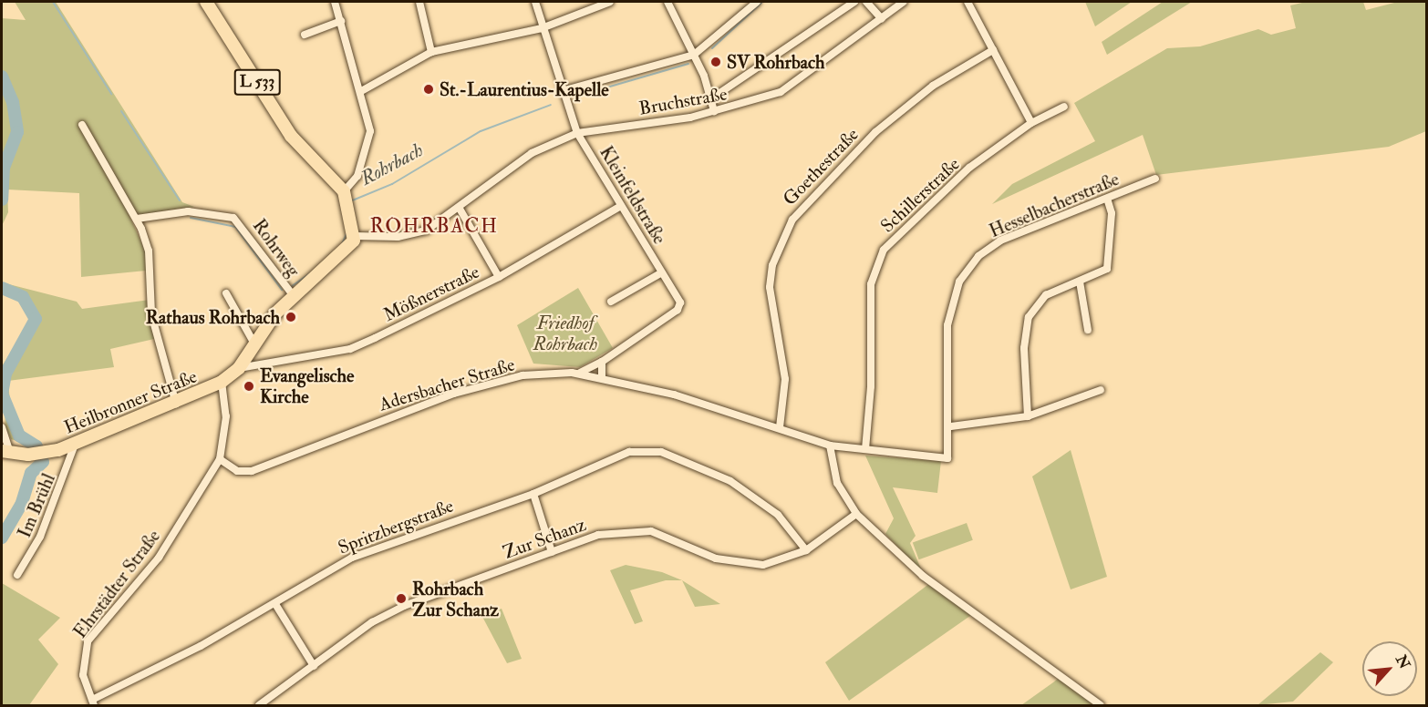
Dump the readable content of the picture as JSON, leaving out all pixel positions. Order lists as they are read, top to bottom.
{
  "streets": {
    "main road": ["L 533", "Heilbronner Straße"],
    "street": [
      "Bruchstraße",
      "Goethestraße",
      "Kleinfeldstraße",
      "Schillerstraße",
      "Hesselbacherstraße",
      "Rohrweg",
      "Mößnerstraße",
      "Adersbacher Straße",
      "Im Brühl",
      "Spritzbergstraße",
      "Zur Schanz",
      "Ehrstädter Straße"
    ]
  },
  "crossings": [
    ["Bruchstraße", "Kleinfeldstraße"],
    ["Bruchstraße", "Heilbronner Straße"],
    ["Goethestraße", "Adersbacher Straße"],
    ["Kleinfeldstraße", "Mößnerstraße"],
    ["Kleinfeldstraße", "Adersbacher Straße"],
    ["Schillerstraße", "Adersbacher Straße"],
    ["Hesselbacherstraße", "Adersbacher Straße"],
    ["Rohrweg", "Heilbronner Straße"],
    ["Mößnerstraße", "Heilbronner Straße"],
    ["Adersbacher Straße", "Ehrstädter Straße"],
    ["Heilbronner Straße", "Im Brühl"],
    ["Spritzbergstraße", "Zur Schanz"],
    ["Spritzbergstraße", "Ehrstädter Straße"]
  ],
  "districts": ["ROHRBACH"],
  "water": ["Rohrbach"],
  "parks": ["Friedhof Rohrbach"],
  "places": [
    "SV Rohrbach",
    "St.-Laurentius-Kapelle",
    "Rathaus Rohrbach",
    "Evangelische Kirche",
    "Rohrbach Zur Schanz"
  ],
  "north": "top right"
}
